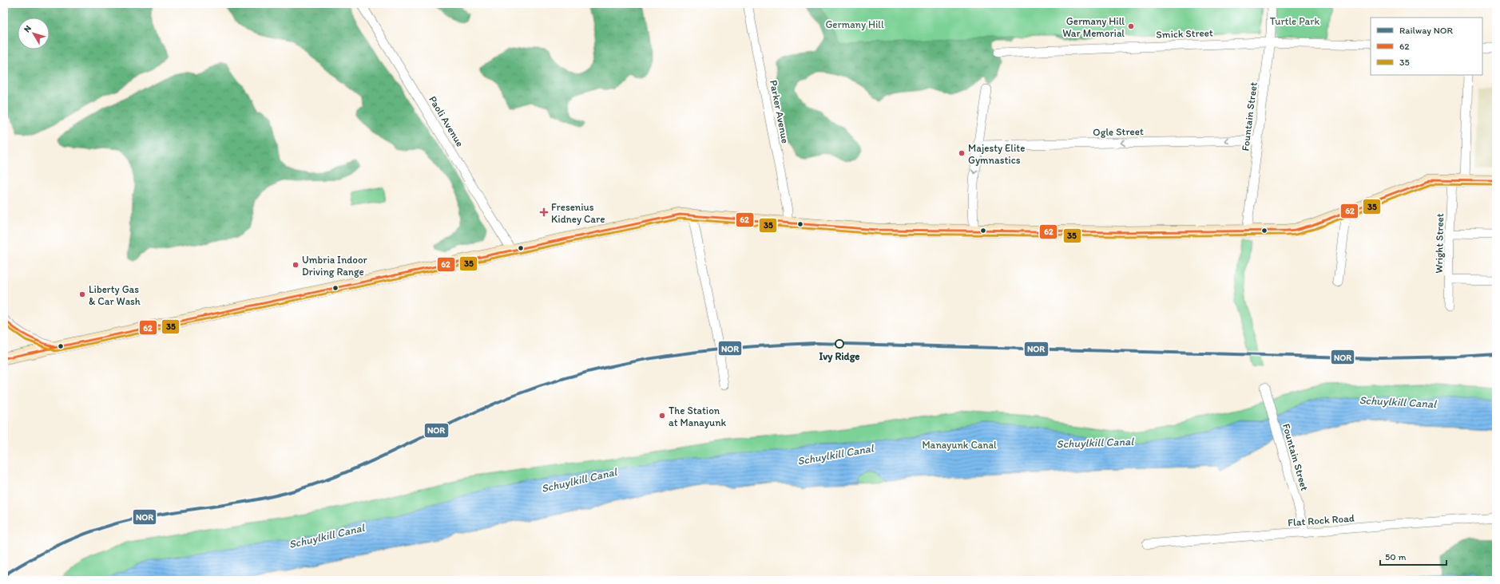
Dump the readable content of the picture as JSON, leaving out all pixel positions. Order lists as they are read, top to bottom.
{
  "streets": {
    "street": [
      "Smick Street",
      "Parker Avenue",
      "Fountain Street",
      "Paoli Avenue",
      "Ogle Street",
      "Wright Street",
      "Flat Rock Road"
    ]
  },
  "crossings": [
    ["Smick Street", "Fountain Street"],
    ["Fountain Street", "Ogle Street"],
    ["Fountain Street", "Flat Rock Road"]
  ],
  "one_way": ["Ogle Street"],
  "water": ["Schuylkill Canal"],
  "parks": ["Turtle Park", "Germany Hill", "Manayunk Canal"],
  "places": {
    "other": [
      "Germany Hill War Memorial",
      "Majesty Elite Gymnastics",
      "Umbria Indoor Driving Range",
      "Liberty Gas & Car Wash",
      "Ivy Ridge",
      "The Station at Manayunk"
    ],
    "health": ["Fresenius Kidney Care"]
  },
  "lines": ["transit line 62", "transit line 35", "rail line NOR"],
  "legend": ["Railway NOR", "62", "35"],
  "scale_bar": "50 m",
  "north": "top left"
}
